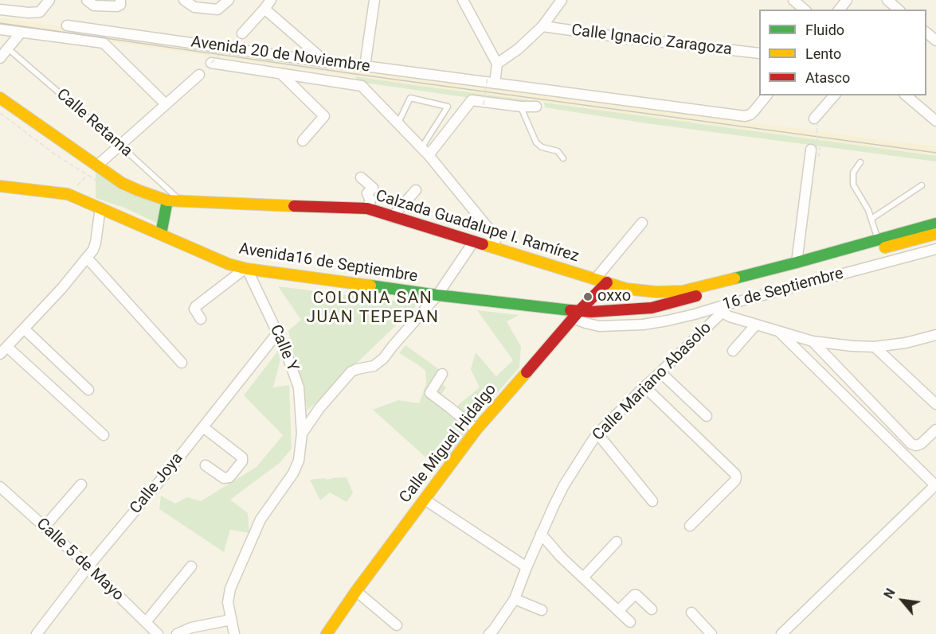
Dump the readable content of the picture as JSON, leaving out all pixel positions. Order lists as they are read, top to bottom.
{
  "streets": {
    "main road": ["Calzada Guadalupe I. Ramírez", "Avenida16 de Septiembre", "Calle Miguel Hidalgo"],
    "street": [
      "Calle Ignacio Zaragoza",
      "Avenida 20 de Noviembre",
      "16 de Septiembre",
      "Calle Y",
      "Calle Mariano Abasolo",
      "Calle Joya",
      "Calle 5 de Mayo"
    ],
    "lane": ["Calle Retama"]
  },
  "crossings": [
    ["Calle Retama", "Calzada Guadalupe I. Ramírez"],
    ["Calzada Guadalupe I. Ramírez", "Calle Miguel Hidalgo"],
    ["Avenida16 de Septiembre", "16 de Septiembre"],
    ["Avenida16 de Septiembre", "Calle Y"],
    ["Avenida16 de Septiembre", "Calle Miguel Hidalgo"],
    ["16 de Septiembre", "Calle Mariano Abasolo"],
    ["16 de Septiembre", "Calle Miguel Hidalgo"],
    ["Calle Y", "Calle Joya"],
    ["Calle Joya", "Calle 5 de Mayo"]
  ],
  "districts": ["COLONIA SAN JUAN TEPEPAN"],
  "places": ["oxxo"],
  "legend": ["Fluido", "Lento", "Atasco"],
  "north": "top left"
}
